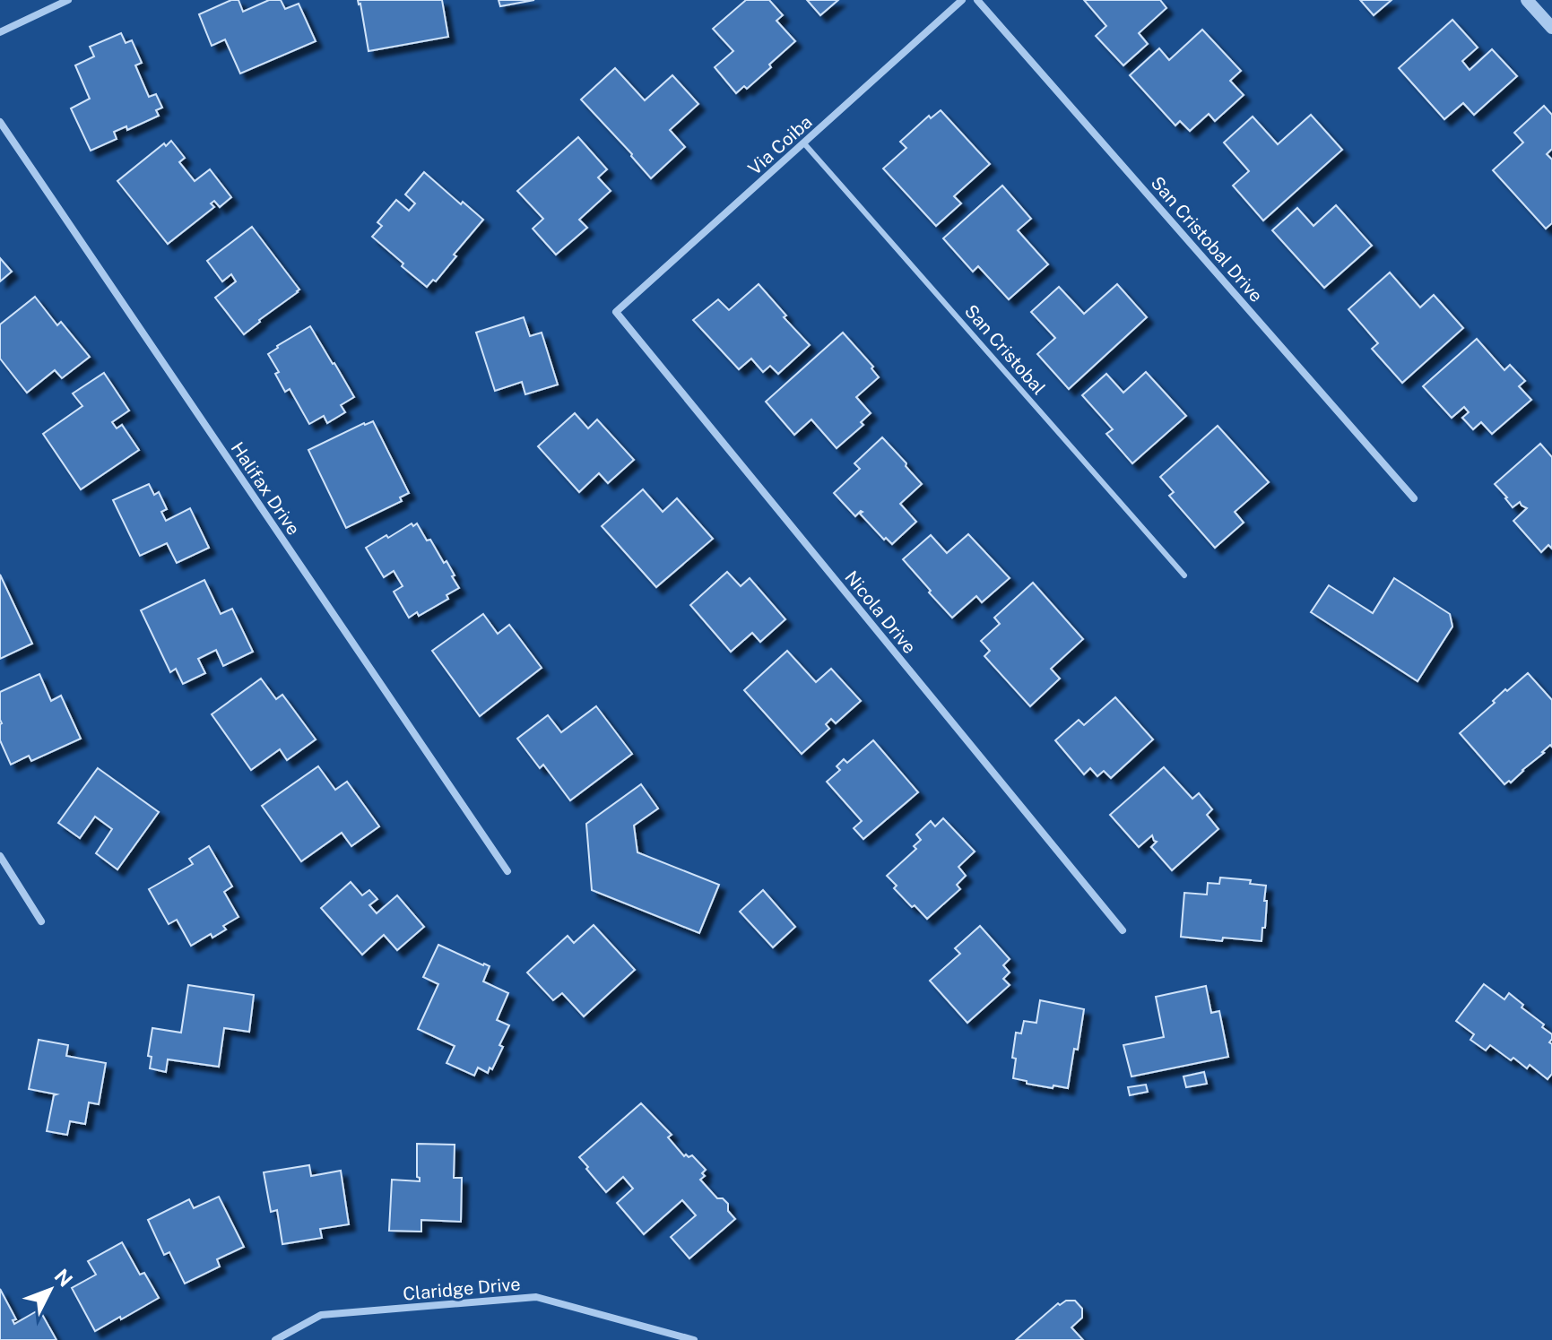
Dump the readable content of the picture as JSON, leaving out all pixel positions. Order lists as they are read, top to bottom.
{
  "streets": {
    "street": [
      "Via Coiba",
      "San Cristobal Drive",
      "Halifax Drive",
      "Nicola Drive",
      "Claridge Drive"
    ],
    "lane": ["San Cristobal"]
  },
  "crossings": [
    ["Via Coiba", "San Cristobal"],
    ["Via Coiba", "Nicola Drive"]
  ],
  "north": "top right"
}
